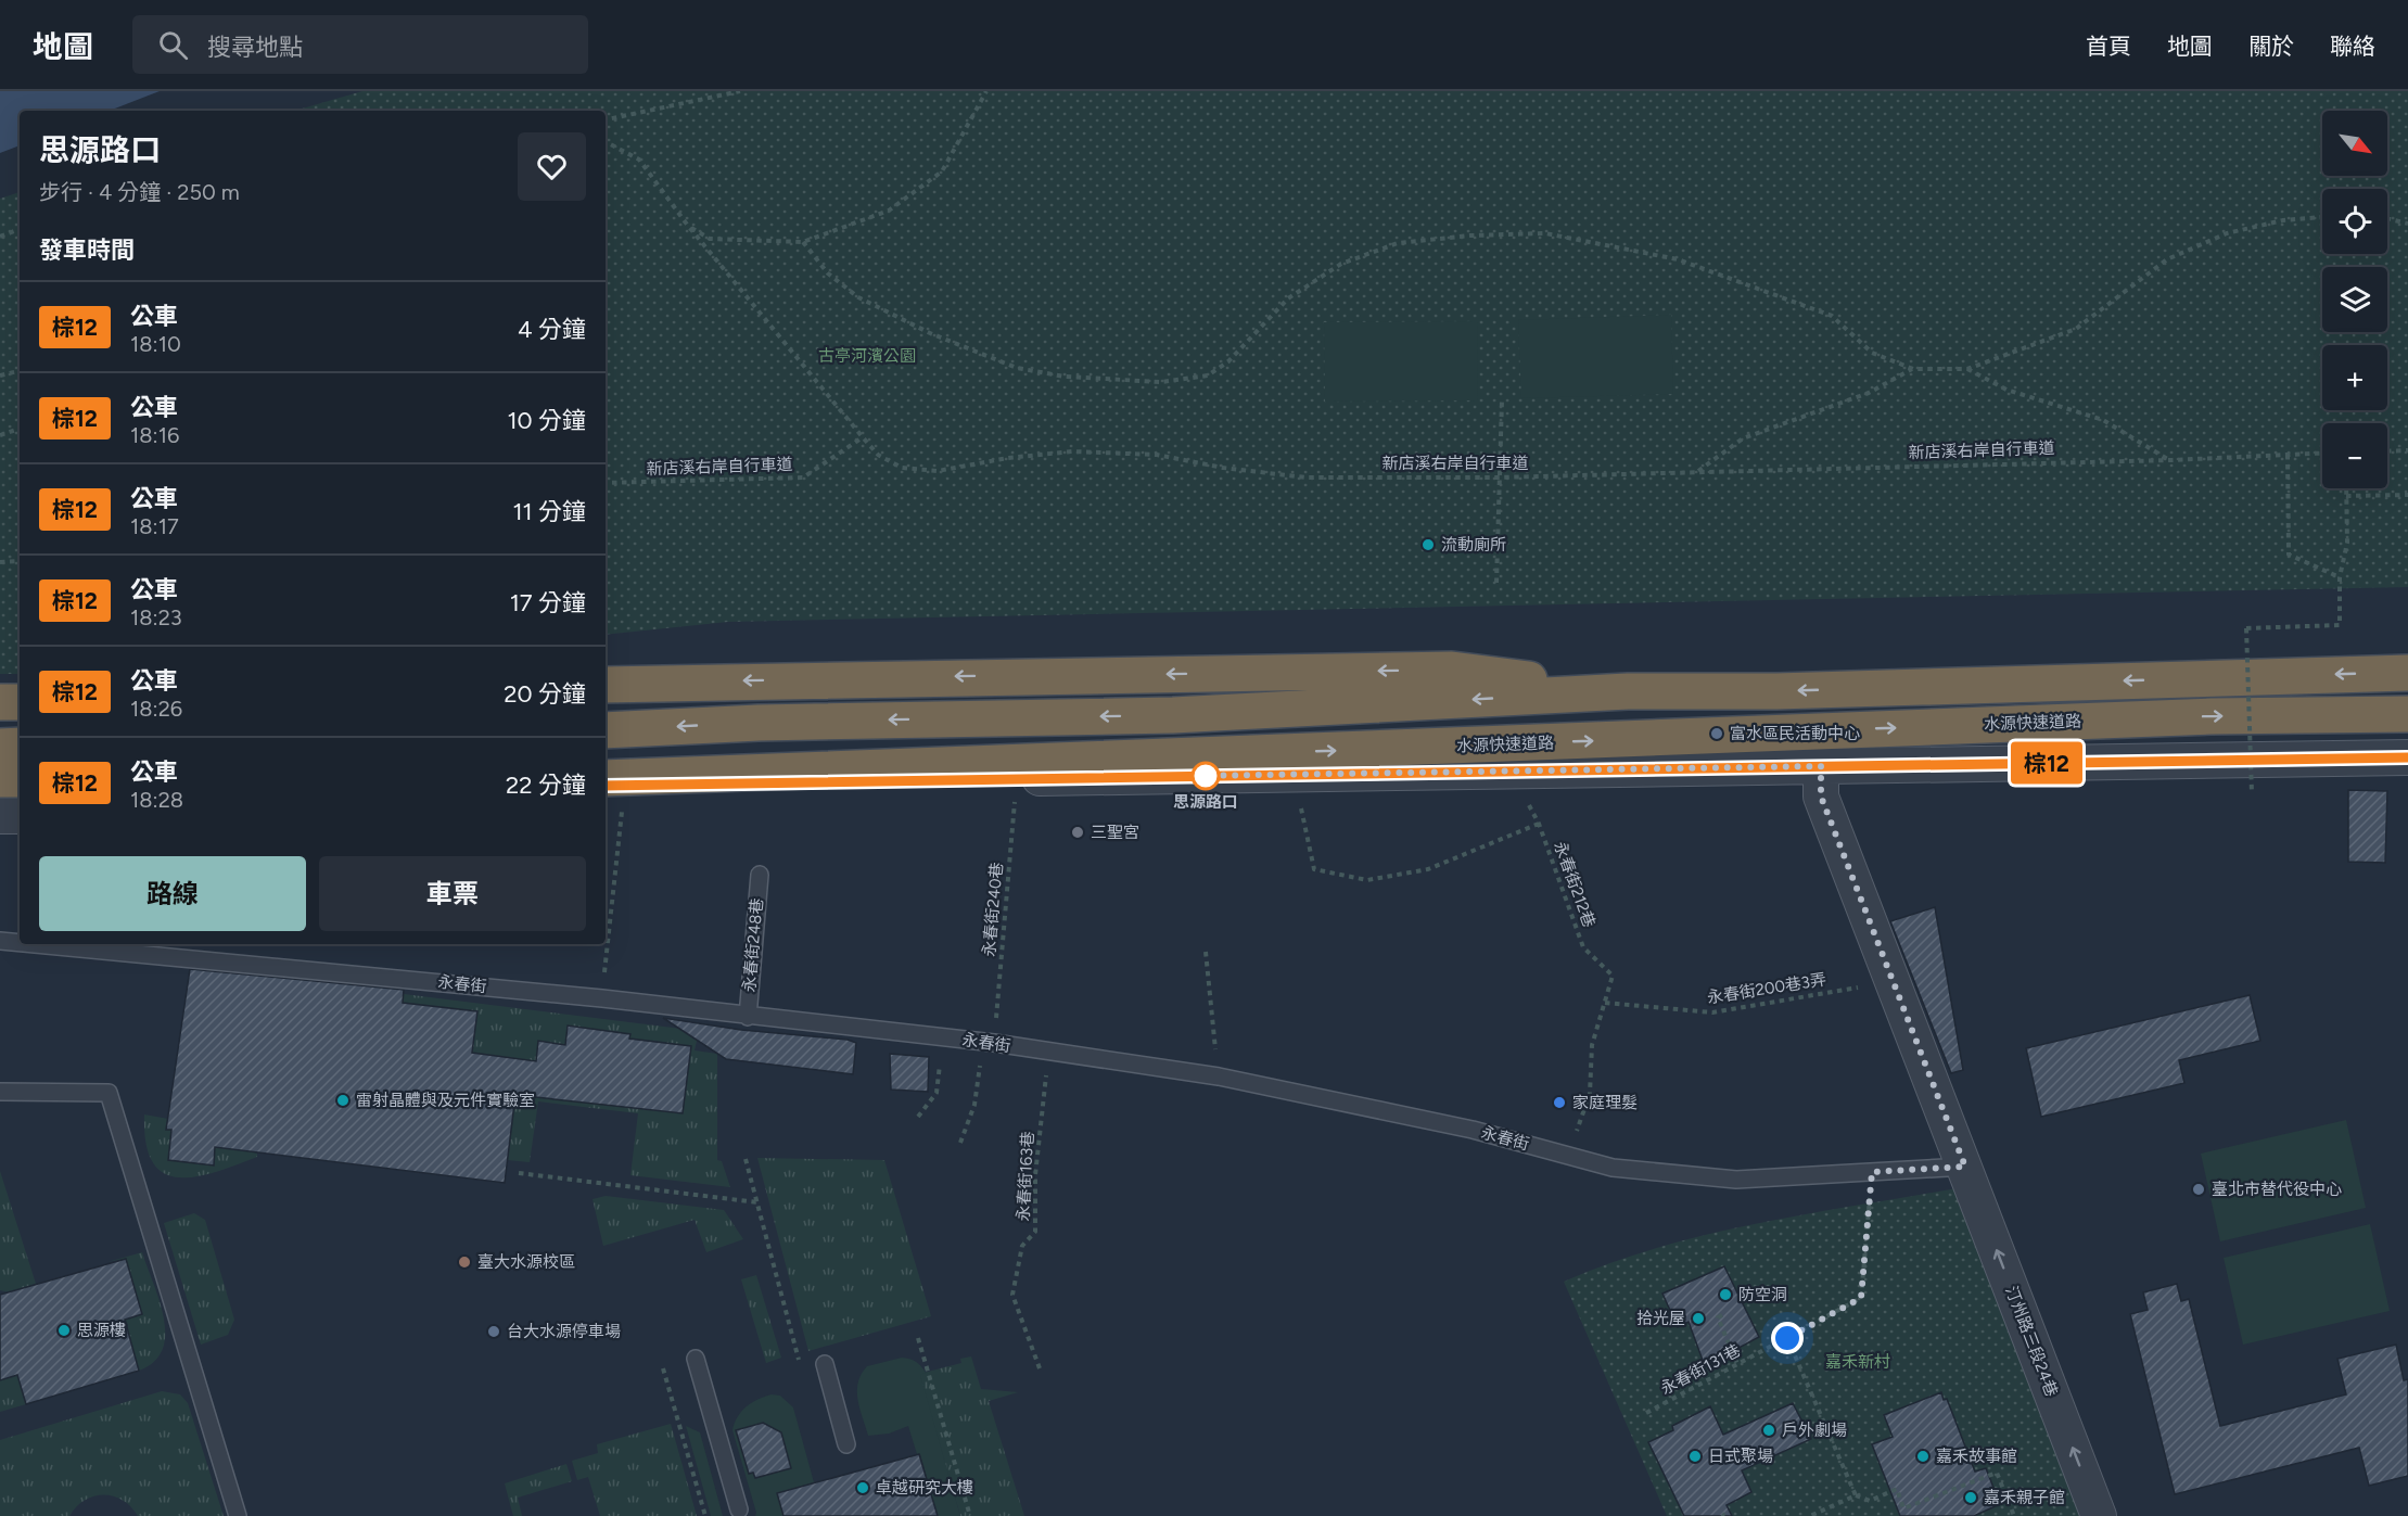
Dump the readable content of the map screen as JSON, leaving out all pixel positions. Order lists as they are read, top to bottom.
{
  "streets": {
    "highway": ["水源快速道路"],
    "street": ["汀州路三段24巷"],
    "lane": ["永春街248巷", "永春街"],
    "path": [
      "新店溪右岸自行車道",
      "永春街212巷",
      "永春街240巷",
      "永春街200巷3弄",
      "永春街163巷",
      "永春街131巷"
    ]
  },
  "crossings": [
    ["永春街212巷", "永春街"],
    ["永春街212巷", "永春街200巷3弄"],
    ["永春街240巷", "永春街"],
    ["永春街248巷", "永春街"],
    ["永春街", "永春街163巷"],
    ["永春街", "汀州路三段24巷"],
    ["永春街", "永春街131巷"],
    ["永春街200巷3弄", "汀州路三段24巷"]
  ],
  "one_way": ["汀州路三段24巷"],
  "parks": ["古亭河濱公園", "嘉禾新村"],
  "places": [
    "流動廁所",
    "富水區民活動中心",
    "思源路口",
    "三聖宮",
    "雷射晶體與及元件實驗室",
    "家庭理髮",
    "臺北市替代役中心",
    "臺大水源校區",
    "防空洞",
    "拾光屋",
    "思源樓",
    "台大水源停車場",
    "戶外劇場",
    "日式聚場",
    "嘉禾故事館",
    "卓越研究大樓",
    "嘉禾親子館"
  ],
  "lines": ["bus line 棕12"],
  "north": "bottom right",
  "page": {
    "header": "地圖",
    "search": "搜尋地點",
    "nav": [
      "首頁",
      "地圖",
      "關於",
      "聯絡"
    ],
    "on_map": "棕12",
    "map_buttons": ["+", "−"],
    "heading": [
      ["思源路口", "步行 · 4 分鐘 · 250 m"],
      "發車時間"
    ],
    "list": [
      {
        "mark": "棕12",
        "name": "公車",
        "note": "18:10",
        "value": "4 分鐘"
      },
      {
        "mark": "棕12",
        "name": "公車",
        "note": "18:16",
        "value": "10 分鐘"
      },
      {
        "mark": "棕12",
        "name": "公車",
        "note": "18:17",
        "value": "11 分鐘"
      },
      {
        "mark": "棕12",
        "name": "公車",
        "note": "18:23",
        "value": "17 分鐘"
      },
      {
        "mark": "棕12",
        "name": "公車",
        "note": "18:26",
        "value": "20 分鐘"
      },
      {
        "mark": "棕12",
        "name": "公車",
        "note": "18:28",
        "value": "22 分鐘"
      }
    ],
    "buttons": ["路線", "車票"]
  }
}
